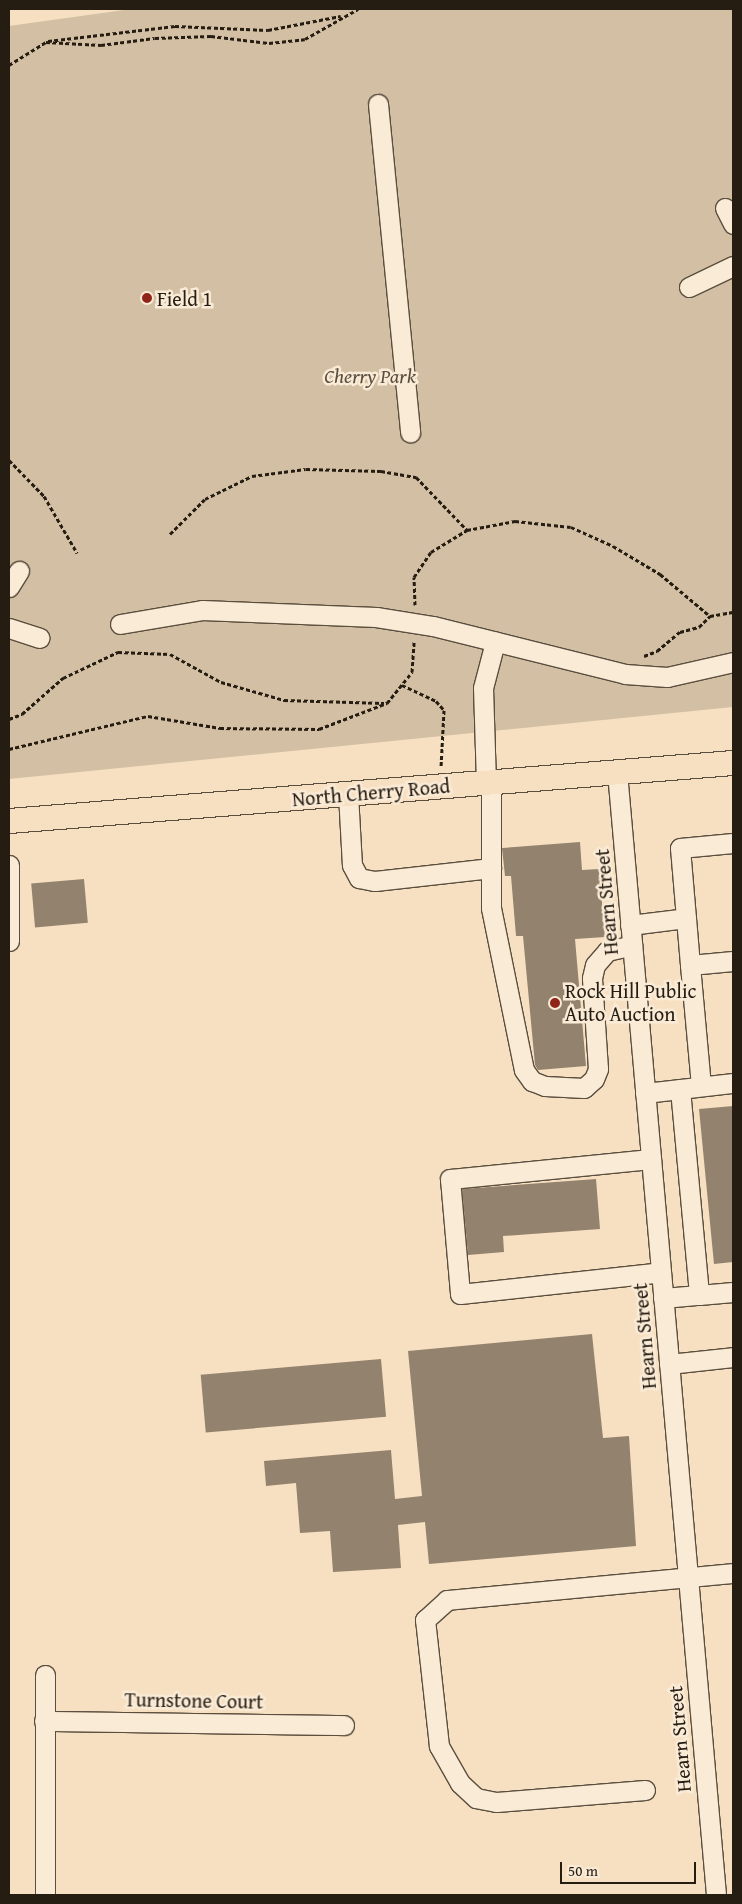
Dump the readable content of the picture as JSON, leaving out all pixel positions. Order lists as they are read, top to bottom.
{
  "streets": {
    "main road": ["North Cherry Road"],
    "street": ["Hearn Street", "Turnstone Court"]
  },
  "crossings": [
    ["North Cherry Road", "Hearn Street"]
  ],
  "parks": ["Cherry Park"],
  "places": ["Field 1", "Rock Hill Public Auto Auction"],
  "scale_bar": "50 m"
}
